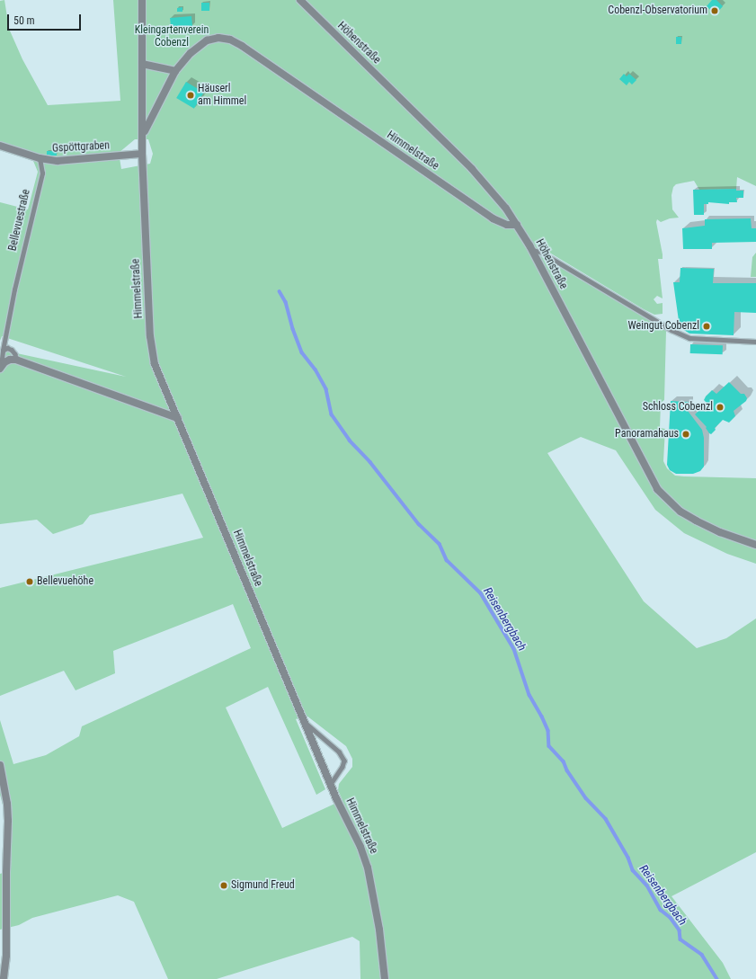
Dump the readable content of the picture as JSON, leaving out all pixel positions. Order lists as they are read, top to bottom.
{
  "streets": {
    "street": ["Höhenstraße", "Gspöttgraben", "Himmelstraße"],
    "lane": ["Bellevuestraße"]
  },
  "crossings": [
    ["Höhenstraße", "Himmelstraße"],
    ["Gspöttgraben", "Himmelstraße"],
    ["Gspöttgraben", "Bellevuestraße"]
  ],
  "water": ["Reisenbergbach"],
  "parks": ["Kleingartenverein Cobenzl"],
  "places": [
    "Cobenzl-Observatorium",
    "Häuserl am Himmel",
    "Weingut Cobenzl",
    "Schloss Cobenzl",
    "Panoramahaus",
    "Bellevuehöhe",
    "Sigmund Freud"
  ],
  "scale_bar": "50 m"
}
